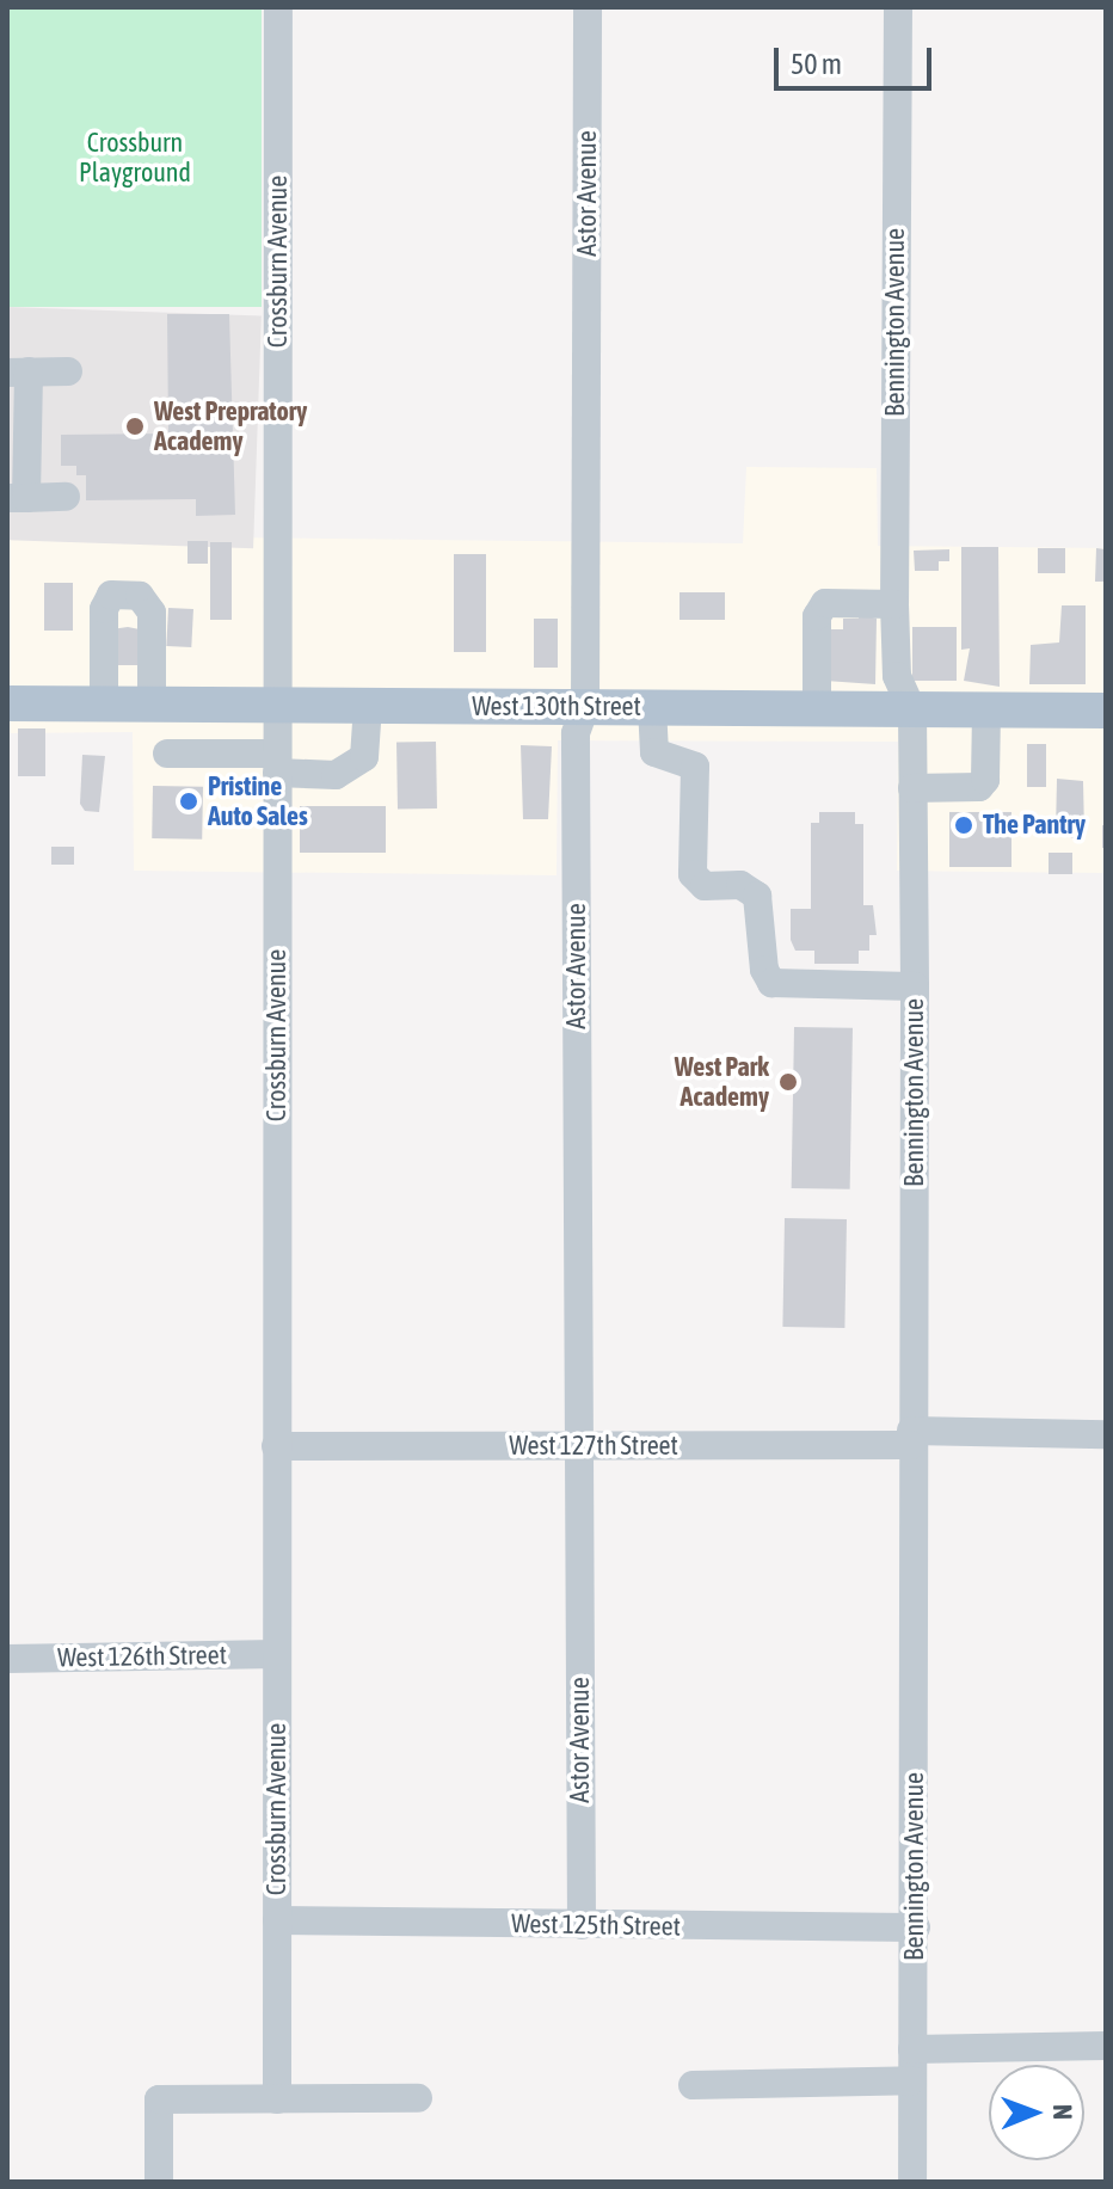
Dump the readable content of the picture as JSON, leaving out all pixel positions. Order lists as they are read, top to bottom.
{
  "streets": {
    "main road": ["West 130th Street"],
    "street": [
      "Astor Avenue",
      "Crossburn Avenue",
      "Bennington Avenue",
      "West 127th Street",
      "West 126th Street",
      "West 125th Street"
    ]
  },
  "crossings": [
    ["Astor Avenue", "West 130th Street"],
    ["Astor Avenue", "West 127th Street"],
    ["Astor Avenue", "West 125th Street"],
    ["Crossburn Avenue", "West 130th Street"],
    ["Crossburn Avenue", "West 127th Street"],
    ["Crossburn Avenue", "West 126th Street"],
    ["Crossburn Avenue", "West 125th Street"],
    ["Bennington Avenue", "West 130th Street"],
    ["Bennington Avenue", "West 127th Street"],
    ["Bennington Avenue", "West 125th Street"]
  ],
  "parks": ["Crossburn Playground"],
  "places": [
    "West Prepratory Academy",
    "Pristine Auto Sales",
    "The Pantry",
    "West Park Academy"
  ],
  "scale_bar": "50 m",
  "north": "right"
}
